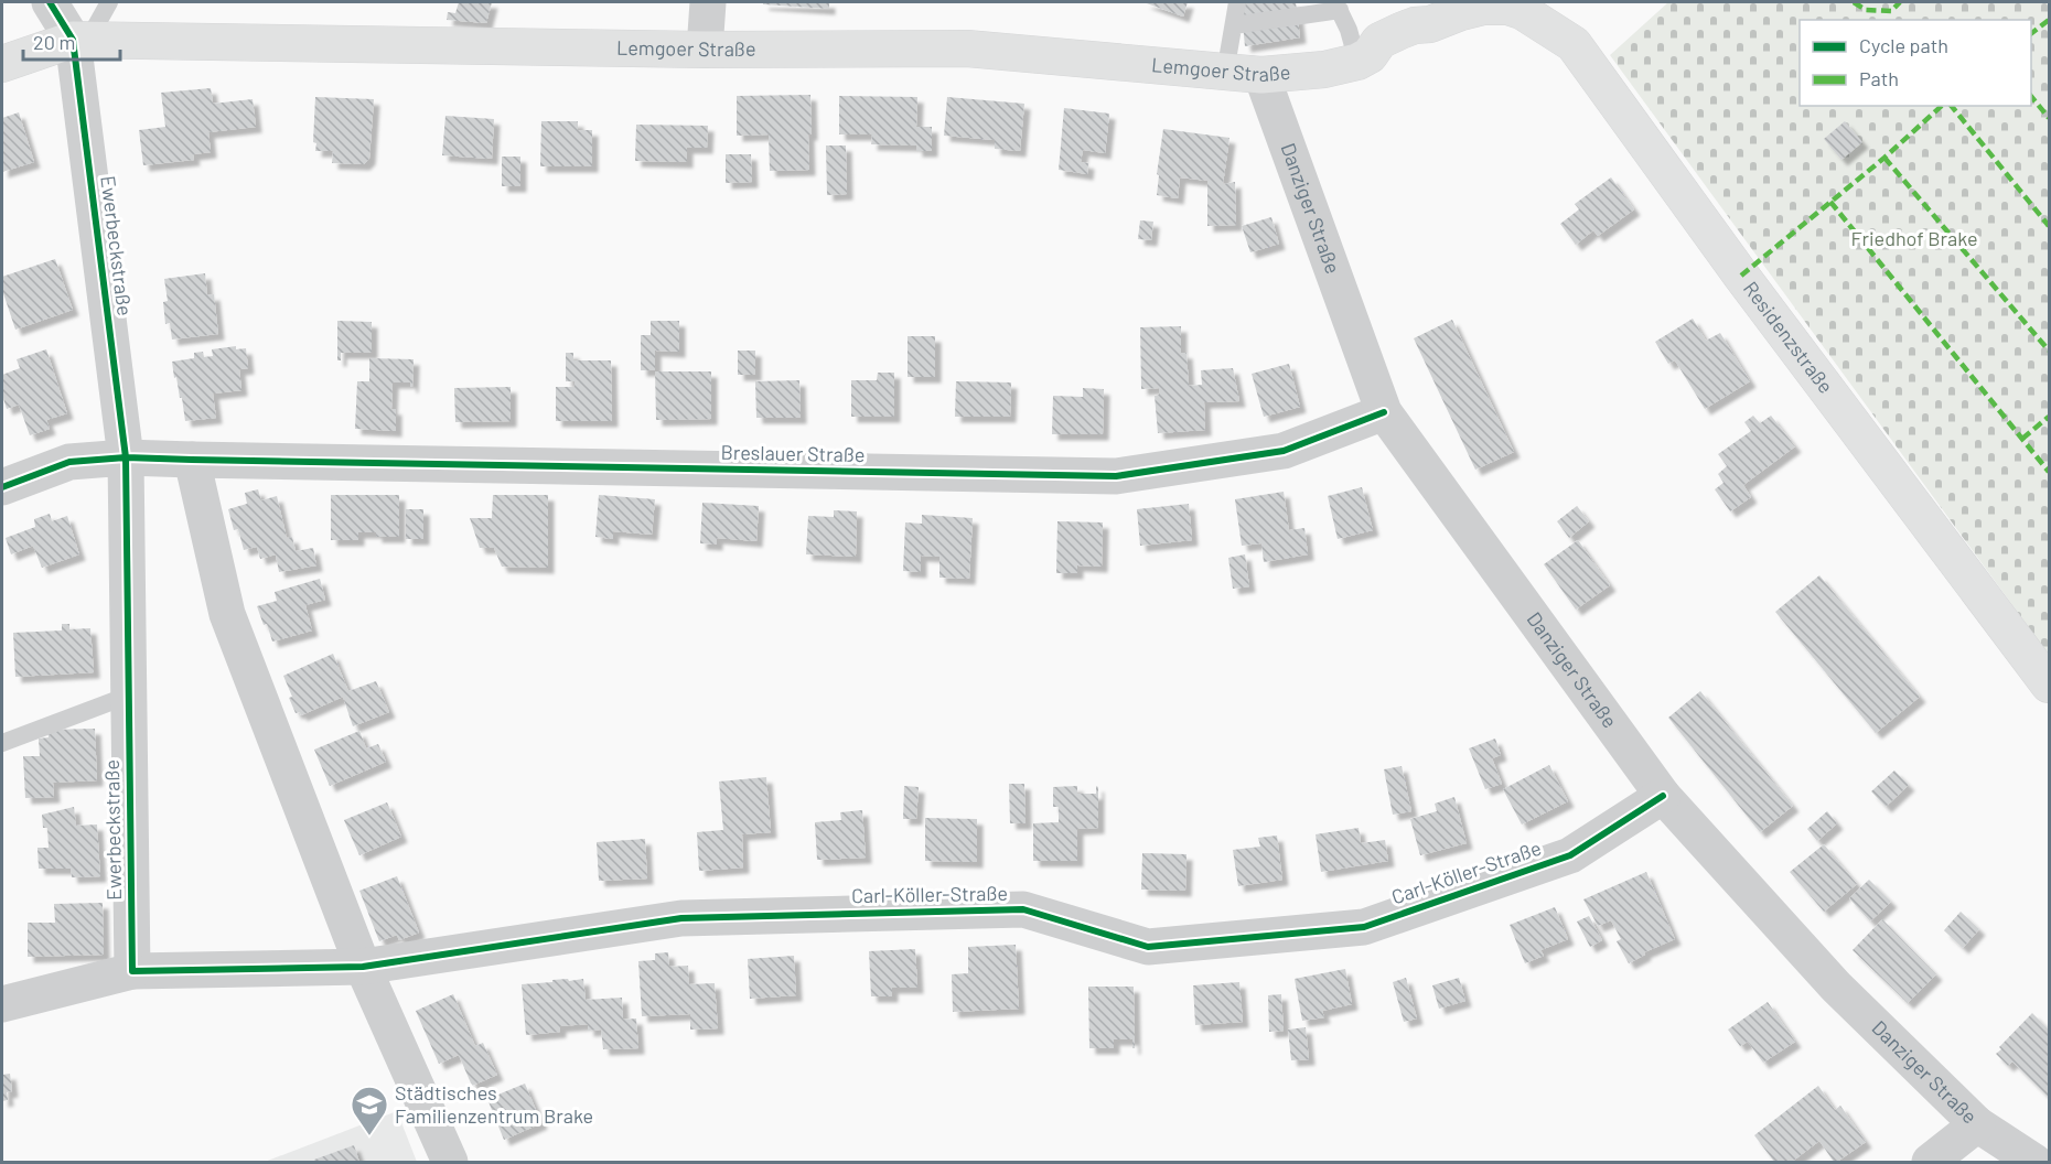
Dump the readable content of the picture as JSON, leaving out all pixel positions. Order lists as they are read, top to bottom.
{
  "streets": {
    "main road": ["Lemgoer Straße", "Residenzstraße"],
    "street": [
      "Danziger Straße",
      "Ewerbeckstraße",
      "Breslauer Straße",
      "Carl-Köller-Straße"
    ]
  },
  "crossings": [
    ["Lemgoer Straße", "Danziger Straße"],
    ["Lemgoer Straße", "Ewerbeckstraße"],
    ["Lemgoer Straße", "Residenzstraße"],
    ["Danziger Straße", "Breslauer Straße"],
    ["Danziger Straße", "Carl-Köller-Straße"]
  ],
  "parks": ["Friedhof Brake"],
  "places": {
    "school or university": ["Städtisches Familienzentrum Brake"]
  },
  "legend": ["Cycle path", "Path"],
  "scale_bar": "20 m"
}
